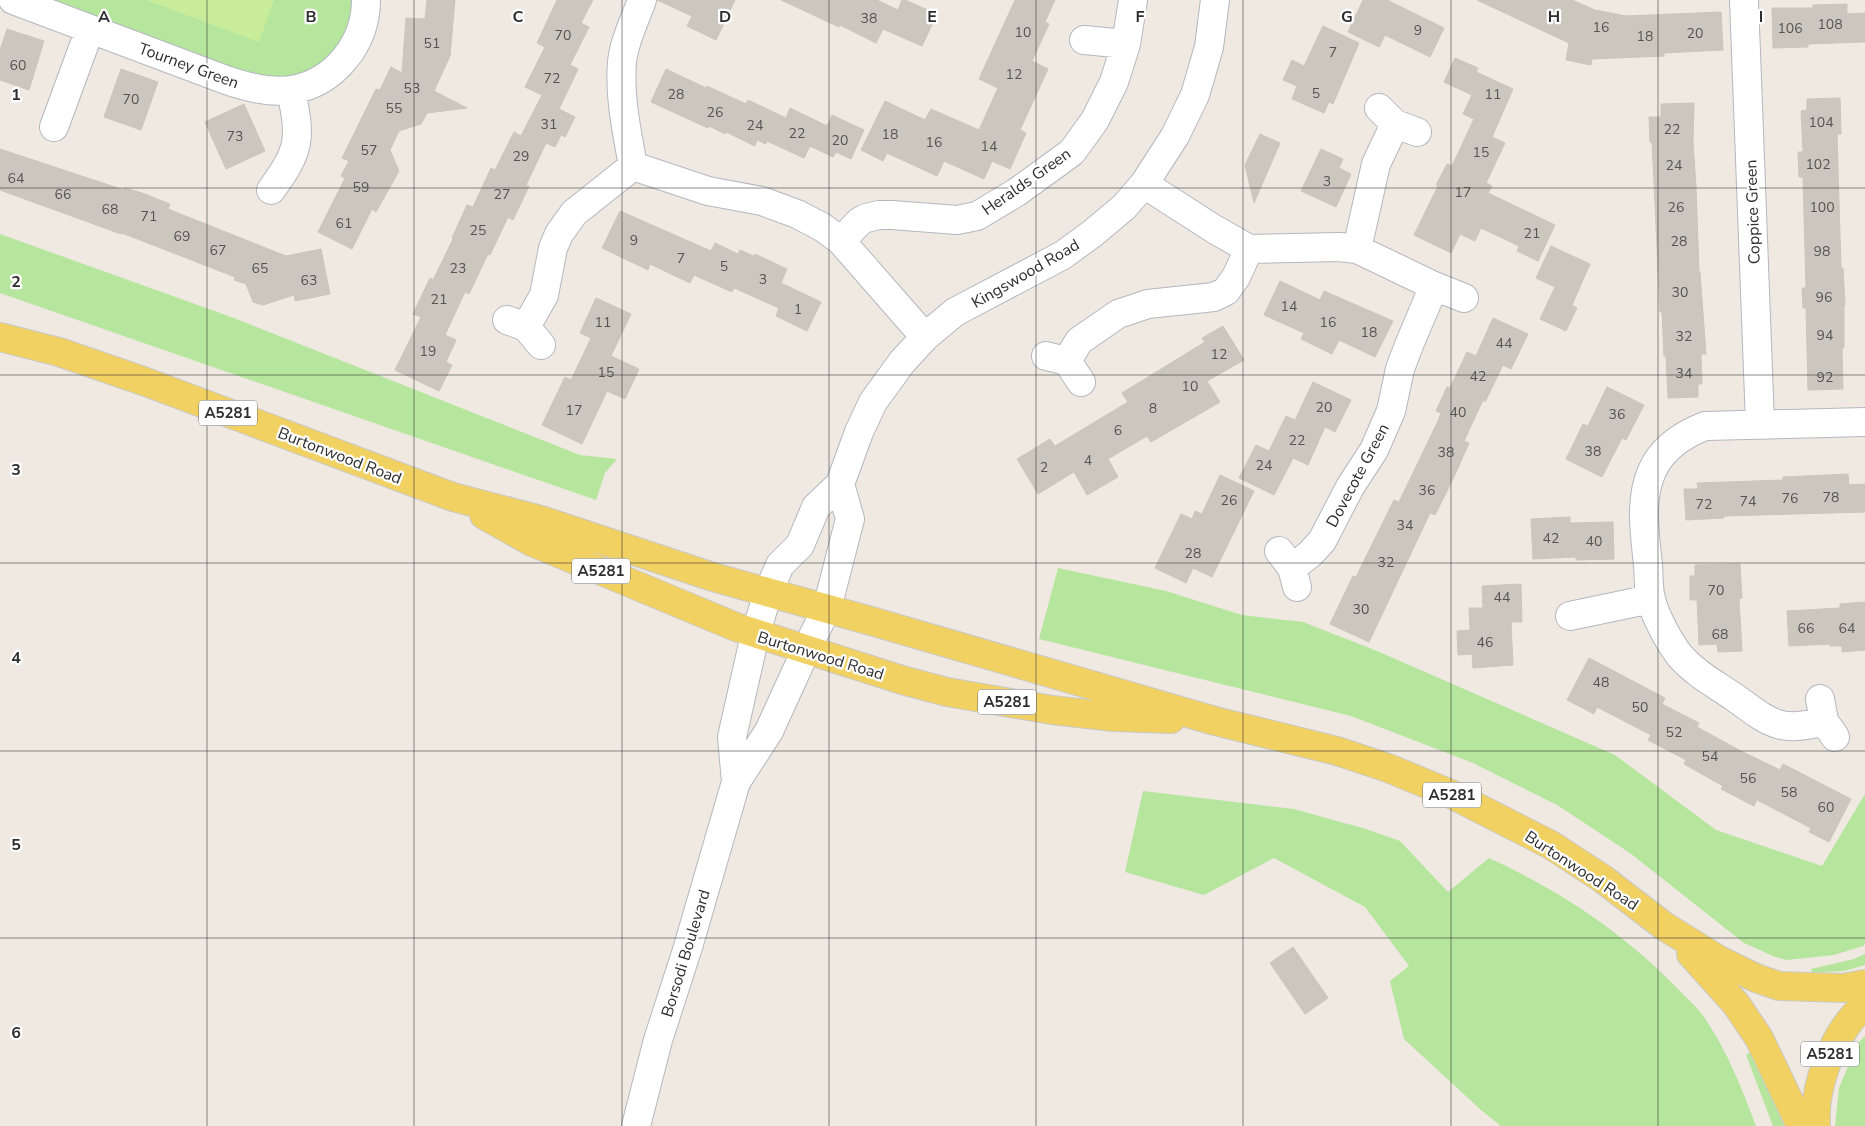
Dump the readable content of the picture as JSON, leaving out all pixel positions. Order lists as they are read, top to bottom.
{
  "streets": {
    "main road": ["A5281", "Burtonwood Road"],
    "street": [
      "Tourney Green",
      "Heralds Green",
      "Coppice Green",
      "Kingswood Road",
      "Dovecote Green",
      "Borsodi Boulevard"
    ]
  },
  "crossings": [
    ["Kingswood Road", "Burtonwood Road"],
    ["Kingswood Road", "Borsodi Boulevard"],
    ["Burtonwood Road", "Borsodi Boulevard"]
  ],
  "house_numbers": [
    "38",
    "108",
    "16",
    "106",
    "9",
    "10",
    "20",
    "70",
    "18",
    "51",
    "7",
    "60",
    "12",
    "72",
    "53",
    "5",
    "28",
    "11",
    "70",
    "55",
    "26",
    "104",
    "31",
    "24",
    "22",
    "22",
    "18",
    "73",
    "20",
    "16",
    "14",
    "57",
    "15",
    "29",
    "102",
    "24",
    "64",
    "3",
    "59",
    "17",
    "66",
    "27",
    "26",
    "100",
    "68",
    "71",
    "61",
    "25",
    "21",
    "69",
    "9",
    "28",
    "67",
    "98",
    "7",
    "5",
    "65",
    "23",
    "3",
    "63",
    "30",
    "96",
    "21",
    "14",
    "1",
    "11",
    "16",
    "18",
    "94",
    "32",
    "44",
    "19",
    "12",
    "15",
    "34",
    "42",
    "92",
    "10",
    "20",
    "8",
    "17",
    "40",
    "36",
    "6",
    "22",
    "38",
    "38",
    "4",
    "24",
    "2",
    "36",
    "78",
    "76",
    "26",
    "74",
    "72",
    "34",
    "42",
    "40",
    "28",
    "32",
    "70",
    "44",
    "30",
    "66",
    "64",
    "68",
    "46",
    "48",
    "50",
    "52",
    "54",
    "56",
    "58",
    "60"
  ],
  "grid": {
    "columns": [
      "A",
      "B",
      "C",
      "D",
      "E",
      "F",
      "G",
      "H",
      "I"
    ],
    "rows": [
      "1",
      "2",
      "3",
      "4",
      "5",
      "6"
    ]
  }
}
